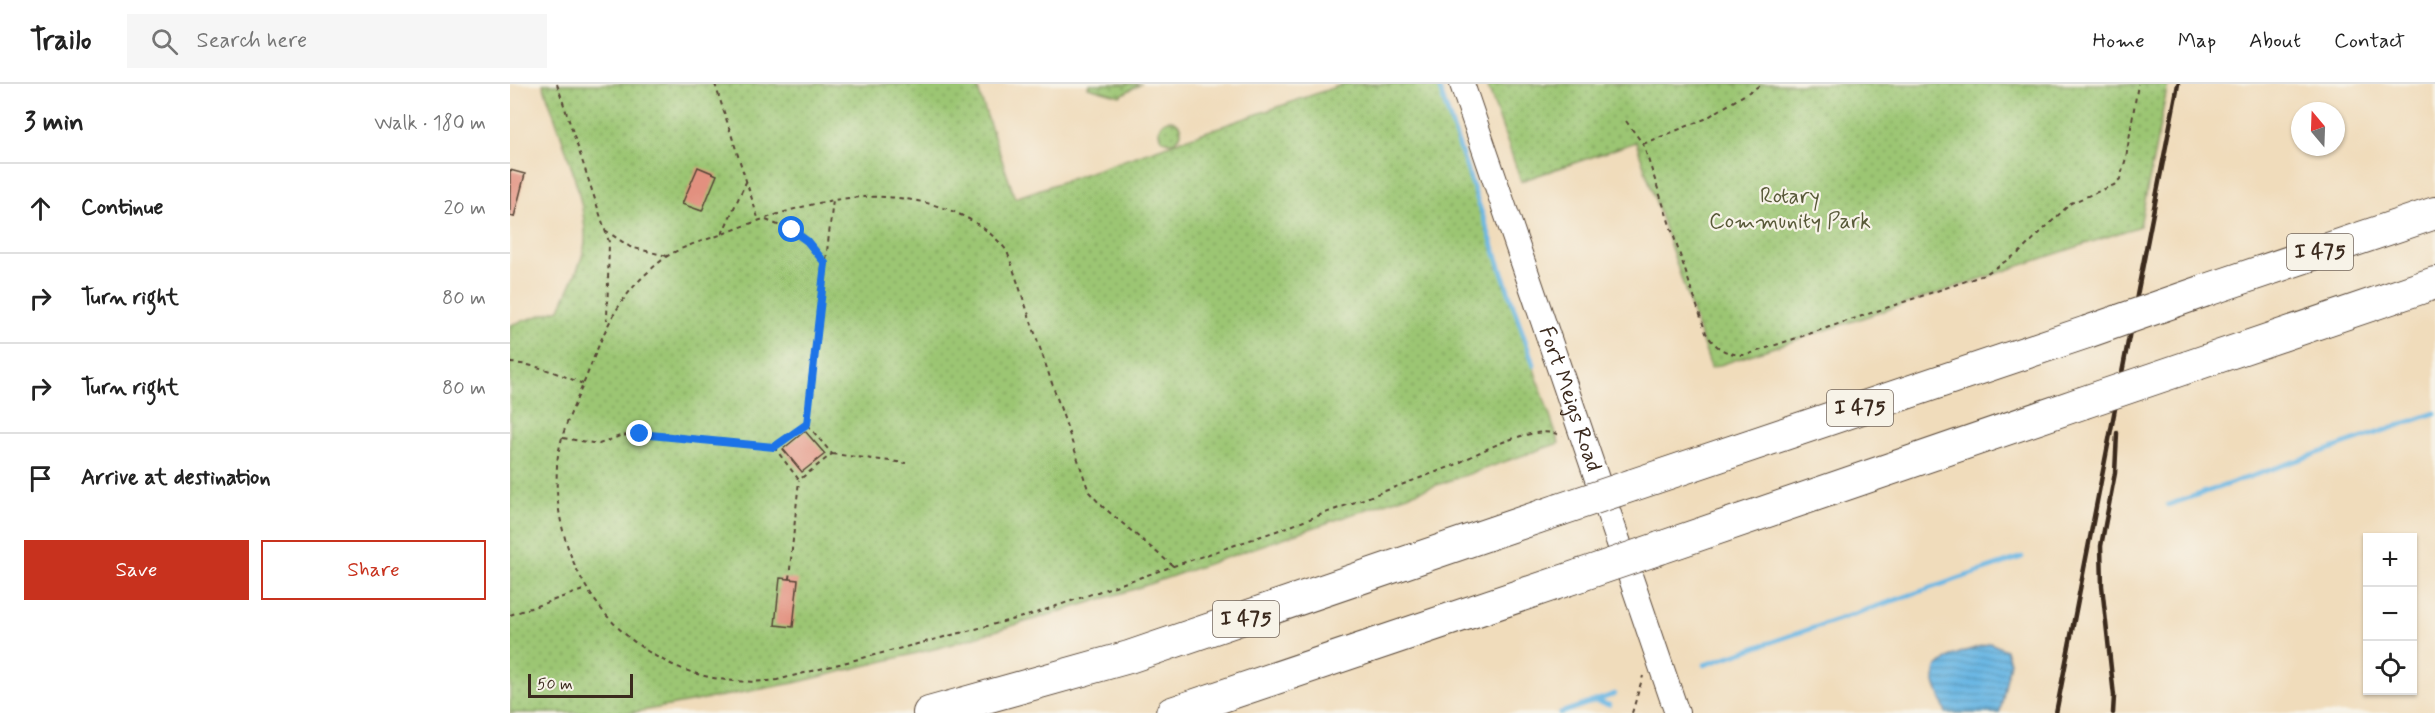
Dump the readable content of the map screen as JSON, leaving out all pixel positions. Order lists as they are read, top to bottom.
{
  "streets": {
    "highway": ["I 475"],
    "street": ["Fort Meigs Road"]
  },
  "parks": ["Rotary Community Park"],
  "scale_bar": "50 m",
  "north": "top",
  "page": {
    "header": "Trailo",
    "search": "Search here",
    "nav": [
      "Home",
      "Map",
      "About",
      "Contact"
    ],
    "heading": ["3 min", "Walk · 180 m"],
    "list": [
      ["Continue", "20 m"],
      ["Turn right", "80 m"],
      ["Turn right", "80 m"],
      "Arrive at destination"
    ],
    "buttons": ["Save", "Share"],
    "map_buttons": ["+", "−"],
    "scale": "50 m"
  }
}
